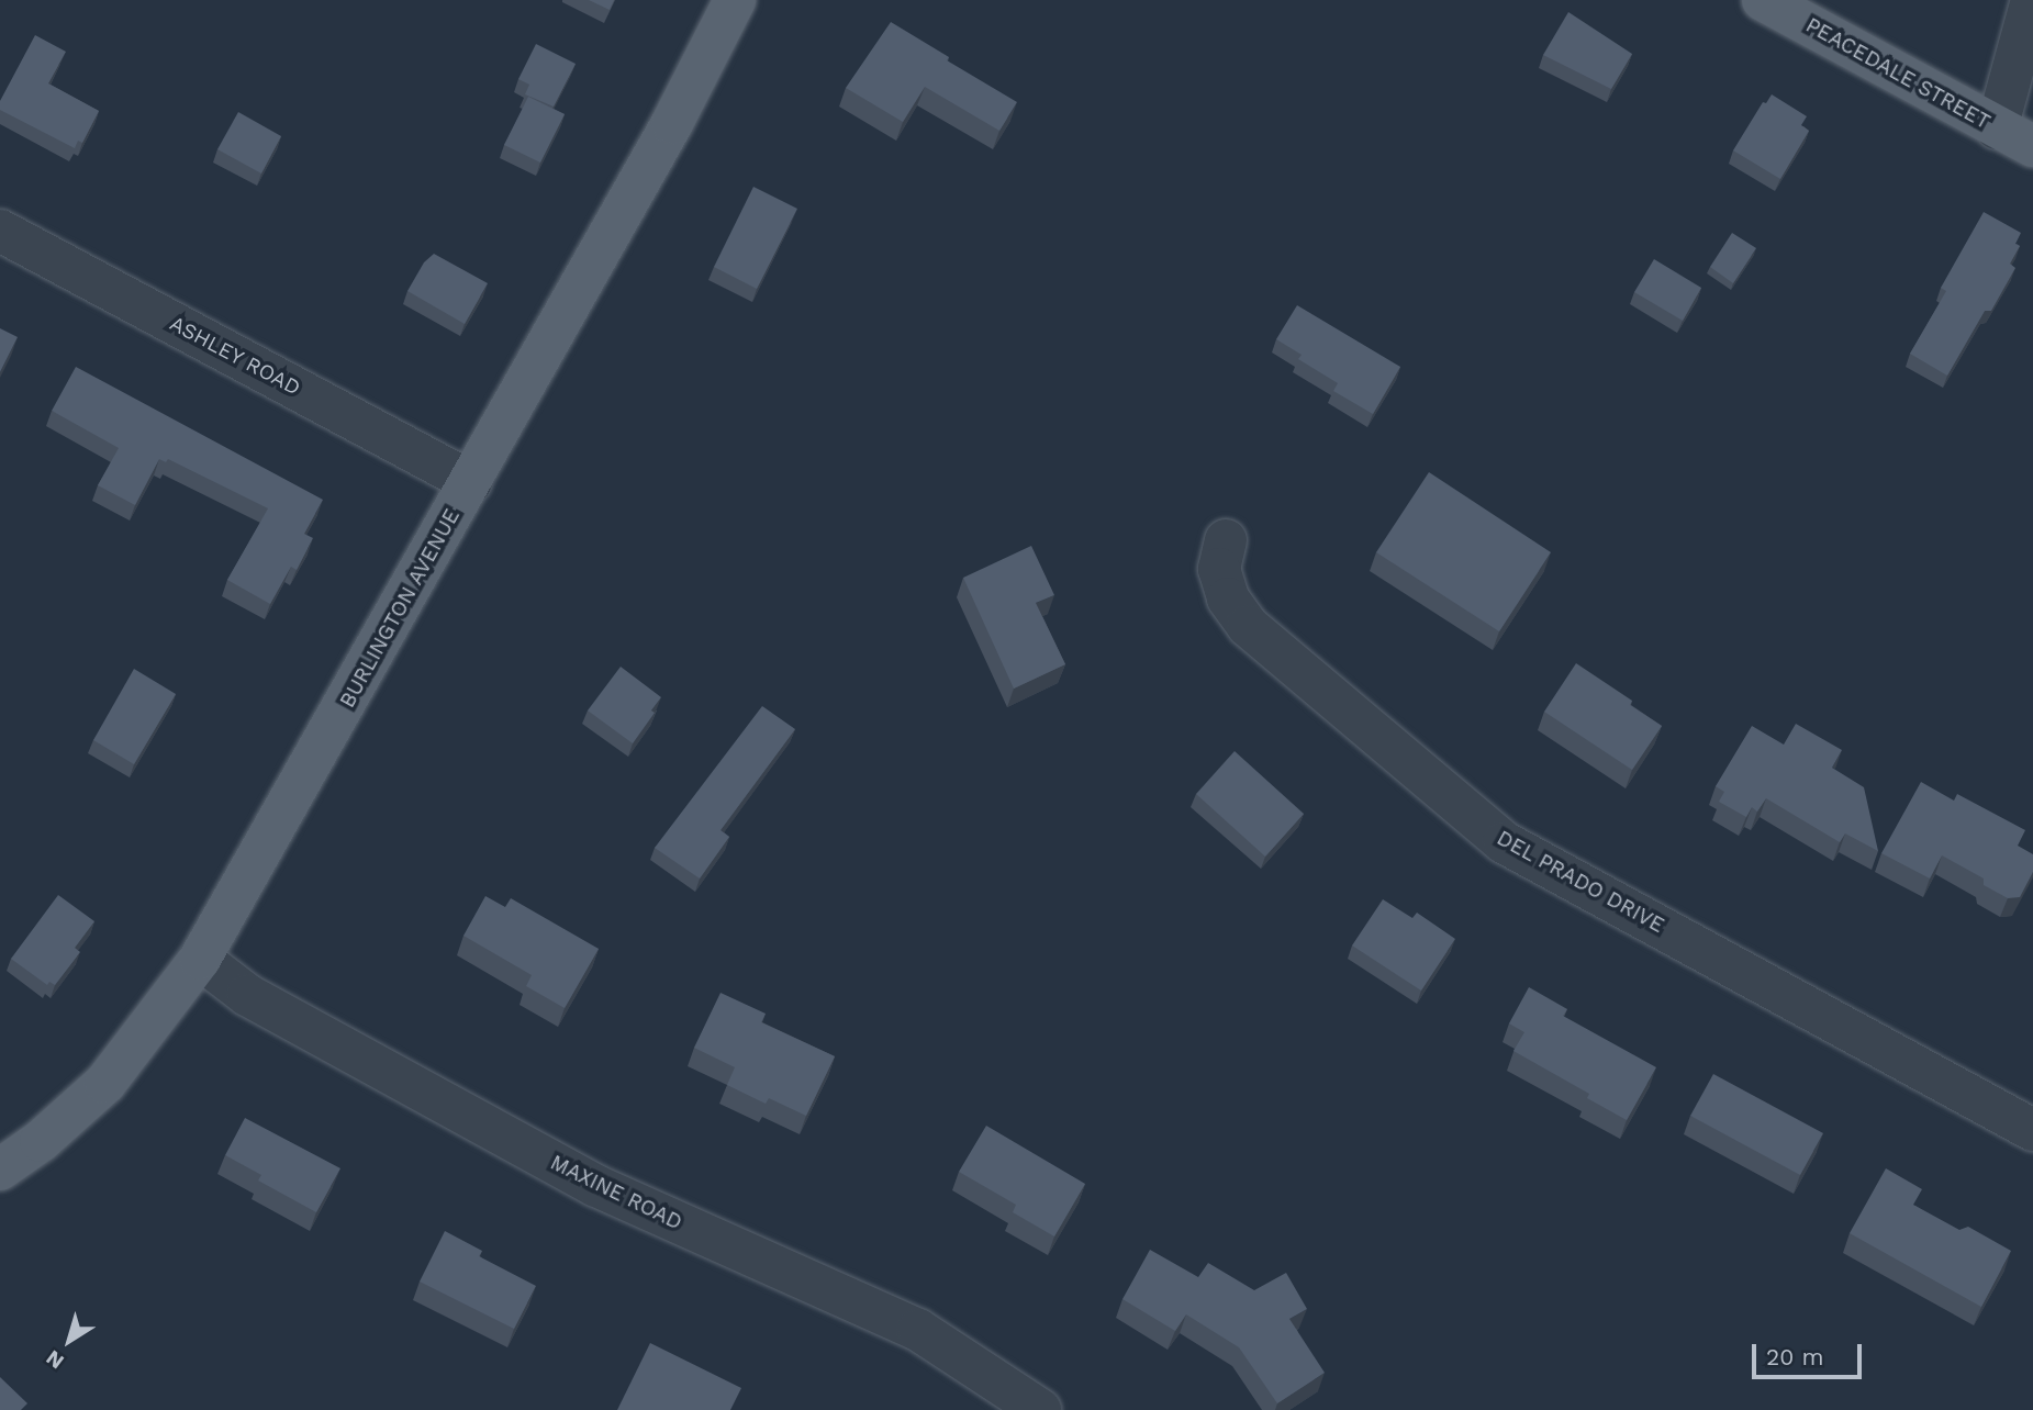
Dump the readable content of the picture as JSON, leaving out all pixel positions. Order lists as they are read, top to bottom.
{
  "streets": {
    "main road": ["PEACEDALE STREET", "BURLINGTON AVENUE"],
    "street": ["ASHLEY ROAD", "DEL PRADO DRIVE", "MAXINE ROAD"]
  },
  "crossings": [
    ["ASHLEY ROAD", "BURLINGTON AVENUE"],
    ["BURLINGTON AVENUE", "MAXINE ROAD"]
  ],
  "scale_bar": "20 m",
  "north": "bottom left"
}
